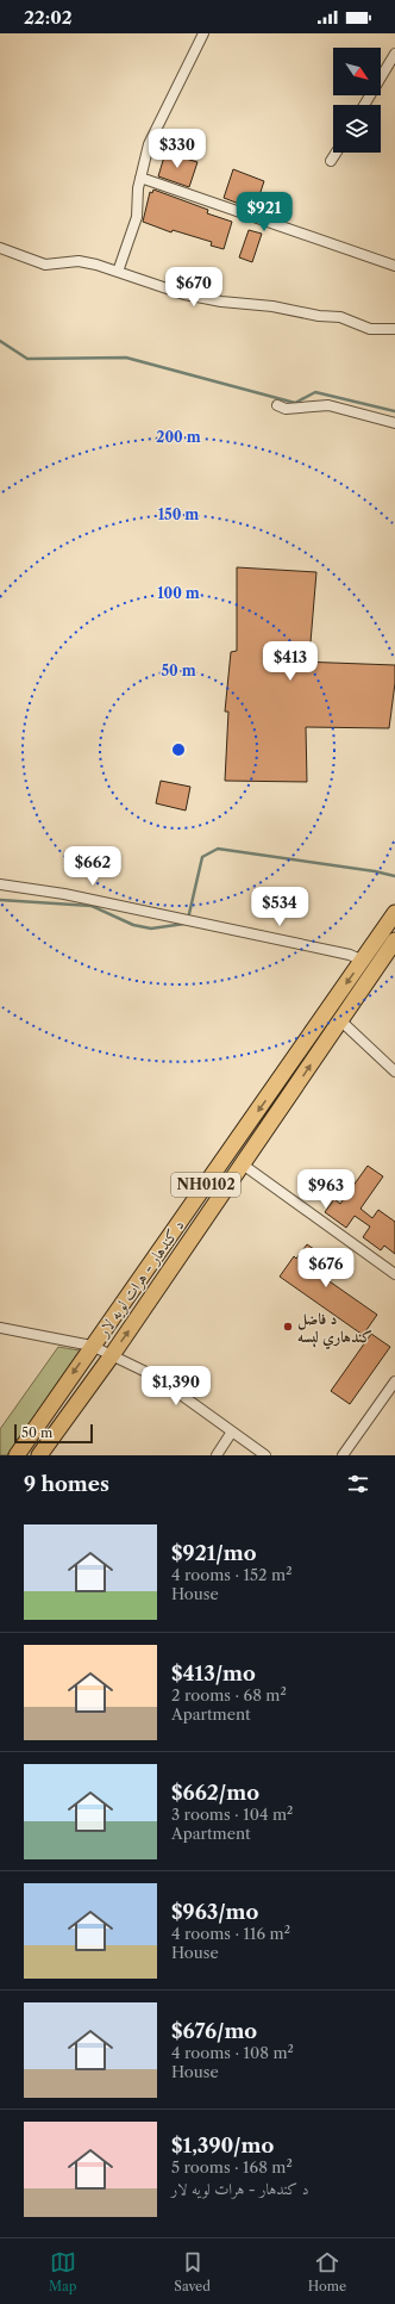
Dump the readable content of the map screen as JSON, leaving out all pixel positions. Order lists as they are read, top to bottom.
{
  "streets": {
    "highway": ["NH0102", "د کندهار - هرات لويه لار"]
  },
  "places": ["د فاضل کندهاري لېسه"],
  "scale_bar": "50 m",
  "north": "bottom right",
  "page": {
    "status": "22:02",
    "price": [
      "$330",
      "$921",
      "$670",
      "$413",
      "$662",
      "$534",
      "$963",
      "$676",
      "$1,390"
    ],
    "scale": "50 m",
    "heading": "9 homes",
    "list": [
      {
        "name": "$921/mo",
        "note": "4 rooms · 152 m² · House"
      },
      {
        "name": "$413/mo",
        "note": "2 rooms · 68 m² · Apartment"
      },
      {
        "name": "$662/mo",
        "note": "3 rooms · 104 m² · Apartment"
      },
      {
        "name": "$963/mo",
        "note": "4 rooms · 116 m² · House"
      },
      {
        "name": "$676/mo",
        "note": "4 rooms · 108 m² · House"
      },
      {
        "name": "$1,390/mo",
        "note": "5 rooms · 168 m² · د کندهار - هرات لويه لار"
      }
    ],
    "tabs": ["Map", "Saved", "Home"]
  },
  "rings": [
    "200 m",
    "150 m",
    "100 m",
    "50 m"
  ]
}
